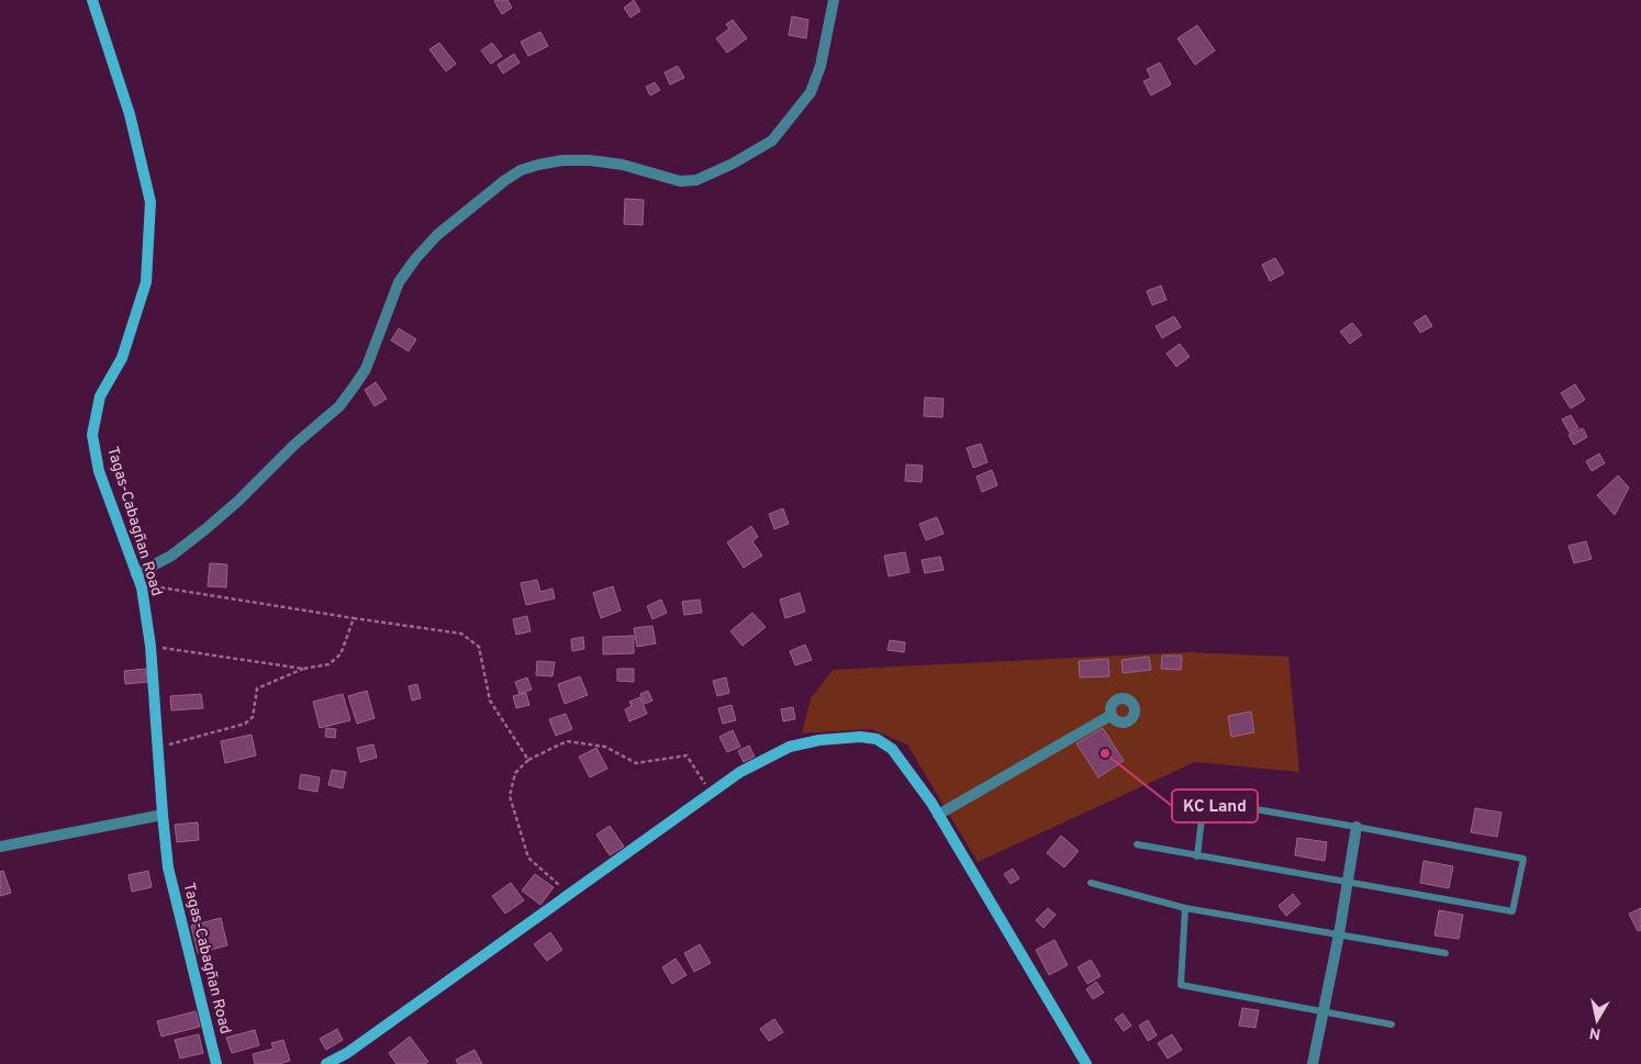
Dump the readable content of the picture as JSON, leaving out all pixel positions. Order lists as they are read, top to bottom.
{
  "streets": {
    "street": ["Tagas-Cabagñan Road"]
  },
  "places": ["KC Land"],
  "north": "bottom"
}
